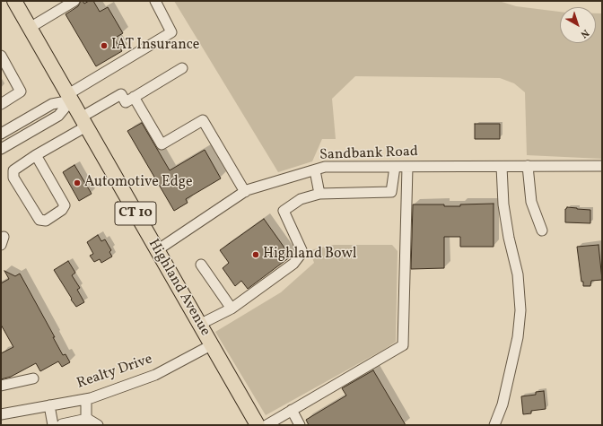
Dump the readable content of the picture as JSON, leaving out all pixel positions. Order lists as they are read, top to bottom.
{
  "streets": {
    "highway": ["CT 10", "Highland Avenue"],
    "street": ["Sandbank Road", "Realty Drive"]
  },
  "crossings": [
    ["Sandbank Road", "Highland Avenue"],
    ["Highland Avenue", "Realty Drive"]
  ],
  "places": ["IAT Insurance", "Automotive Edge", "Highland Bowl"],
  "north": "bottom right"
}
